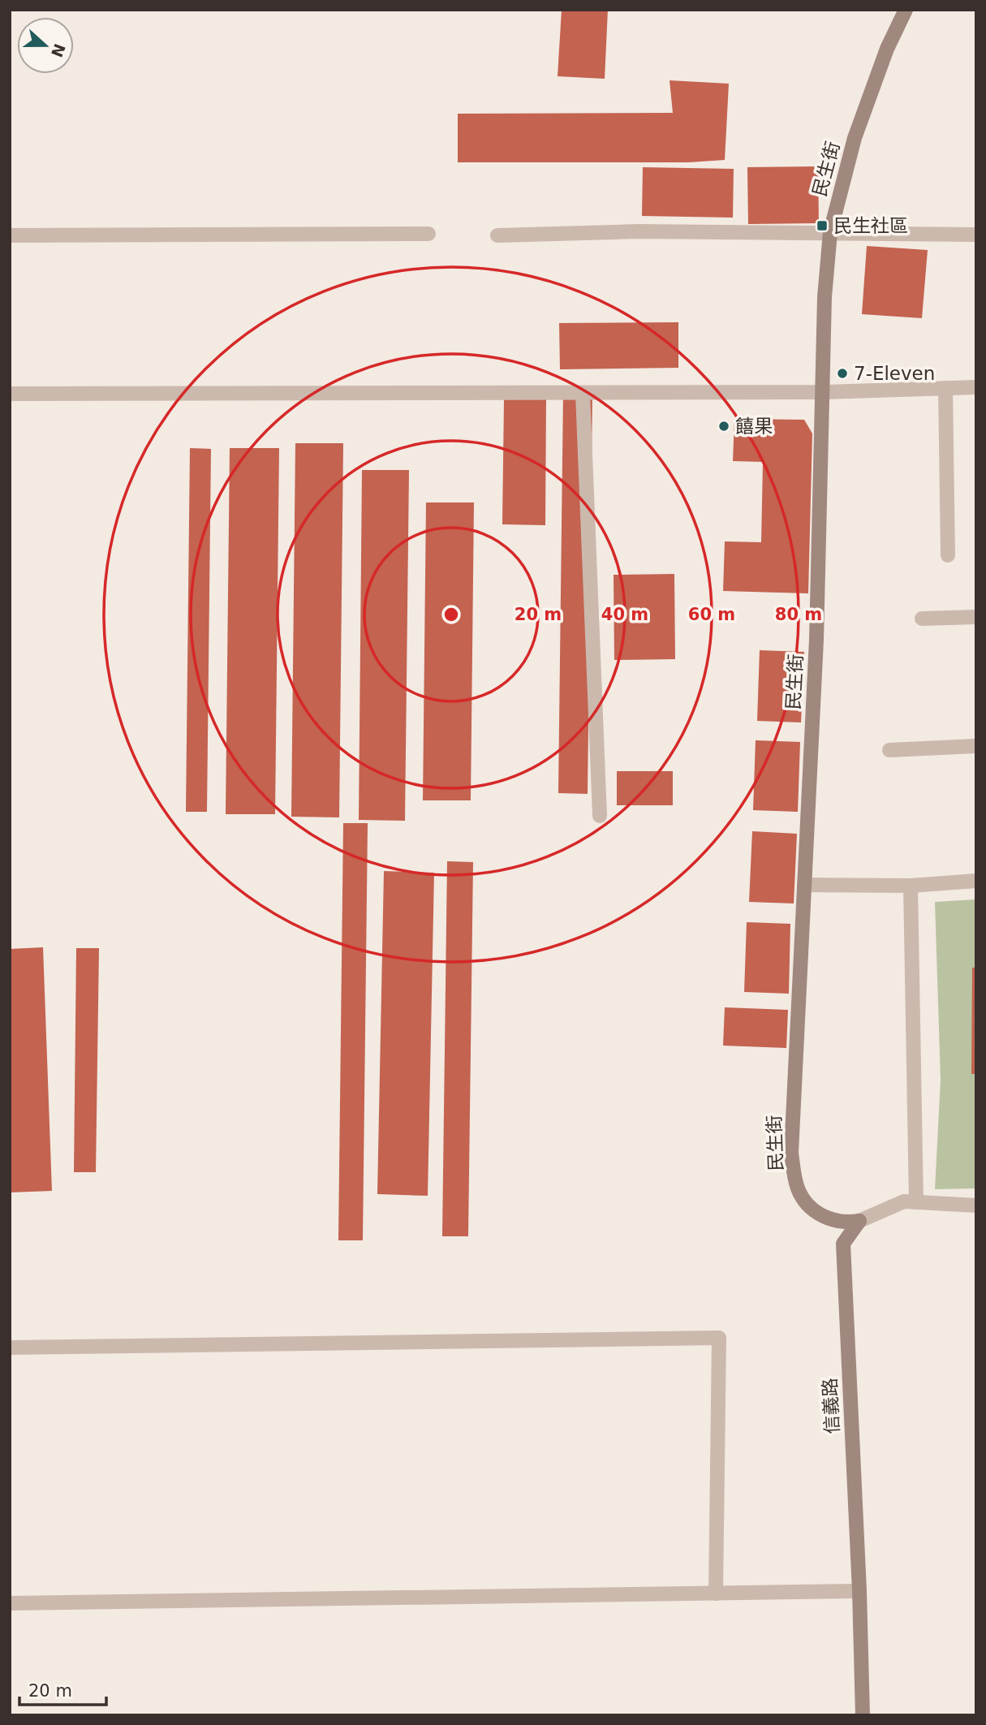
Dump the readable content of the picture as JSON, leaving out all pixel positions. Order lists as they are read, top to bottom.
{
  "streets": {
    "street": ["民生街", "信義路"]
  },
  "crossings": [
    ["民生街", "信義路"]
  ],
  "places": {
    "transit": ["民生社區"],
    "other": ["7-Eleven", "饎果"]
  },
  "scale_bar": "20 m",
  "north": "right",
  "rings": [
    "20 m",
    "40 m",
    "60 m",
    "80 m"
  ]
}
